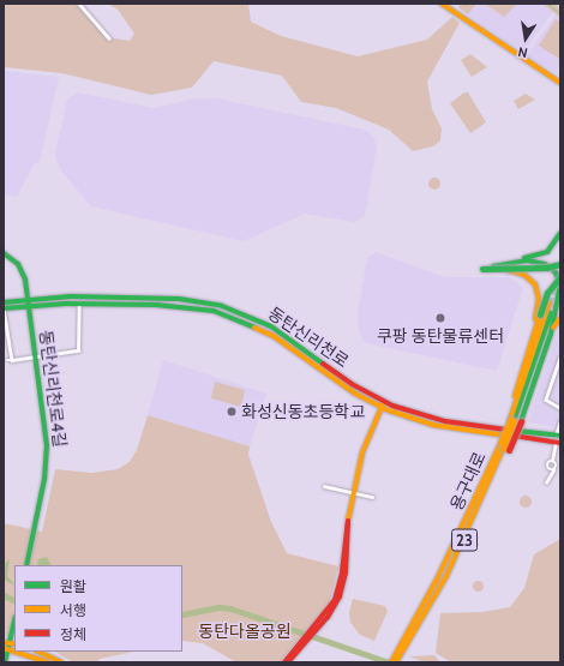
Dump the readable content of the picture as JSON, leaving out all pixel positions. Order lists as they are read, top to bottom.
{
  "streets": {
    "main road": [
      "동탄신리천로",
      "동탄신리천로4길",
      "용구대로",
      "23"
    ]
  },
  "crossings": [
    ["동탄신리천로", "동탄신리천로4길"]
  ],
  "parks": ["동탄다올공원"],
  "places": ["쿠팡 동탄물류센터", "화성신동초등학교"],
  "legend": ["원활", "서행", "정체"],
  "north": "bottom"
}
